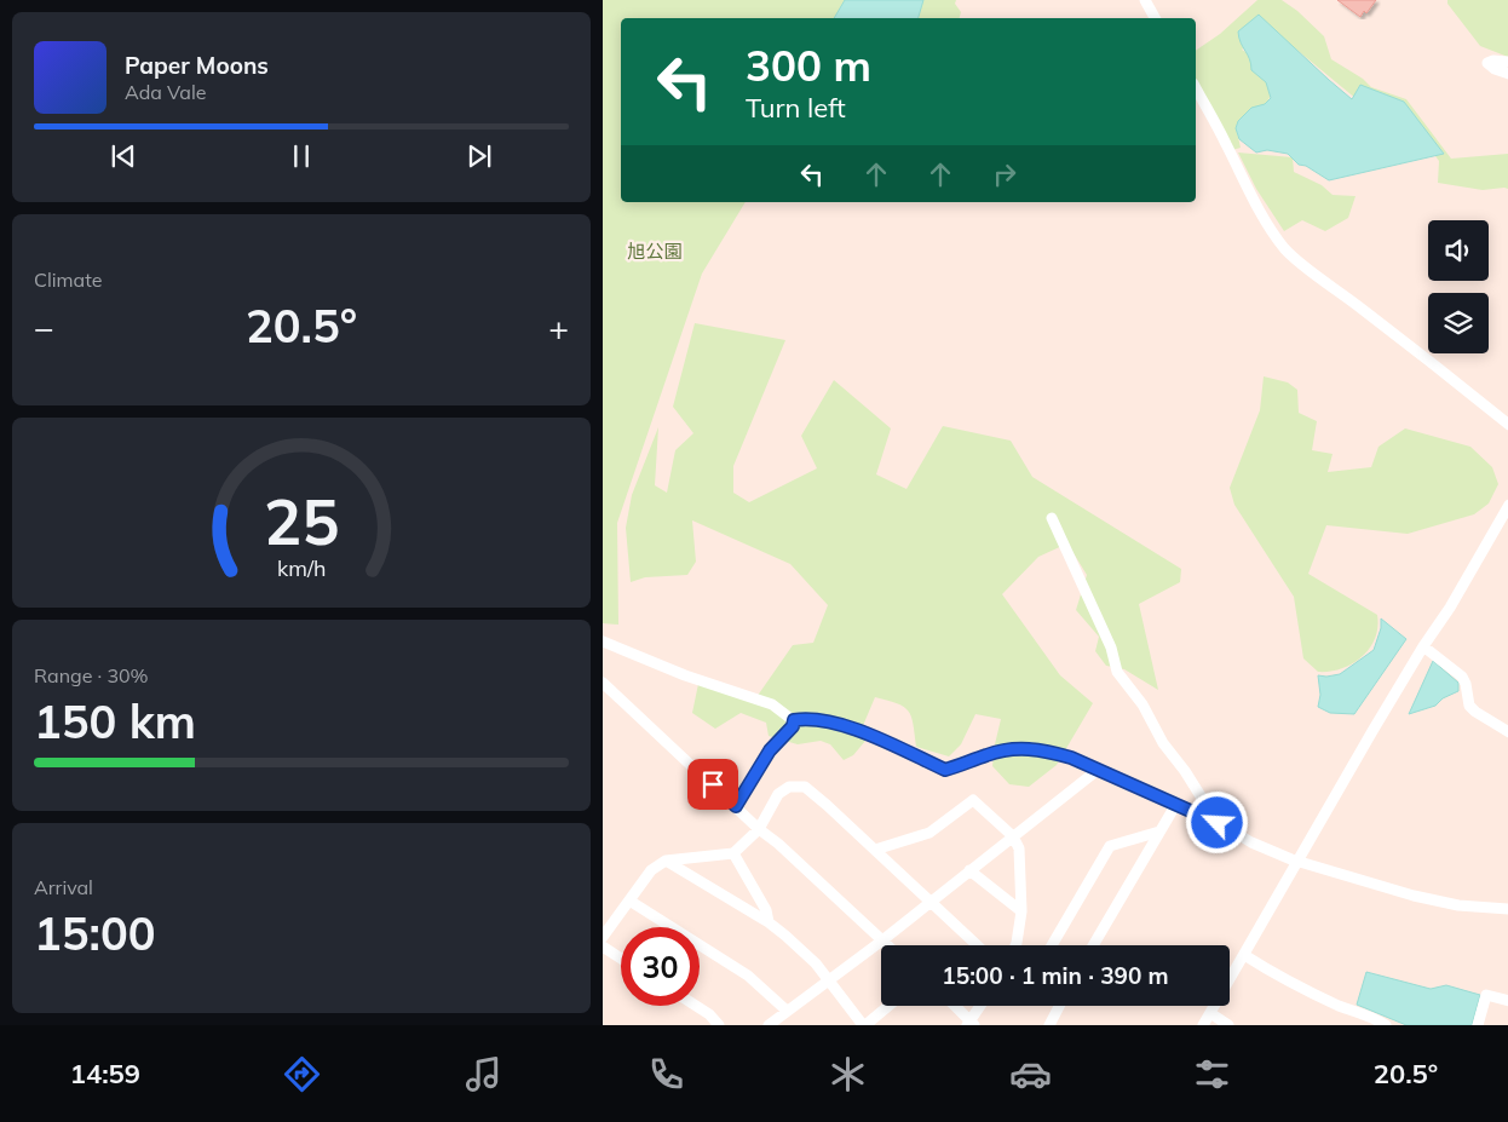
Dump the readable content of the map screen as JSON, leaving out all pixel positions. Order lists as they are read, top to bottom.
{
  "parks": ["旭公園"],
  "page": {
    "turn": ["300 m", "Turn left"],
    "song": ["Paper Moons", "Ada Vale"],
    "tile": [
      "Climate",
      ["Range · 30%", "150 km"],
      ["Arrival", "15:00"]
    ],
    "heat": ["−", "20.5°", "+"],
    "limit": "30",
    "trip": "15:00 · 1 min · 390 m",
    "tabs": ["14:59", "20.5°"],
    "gauge": ["25", "km/h"]
  }
}
